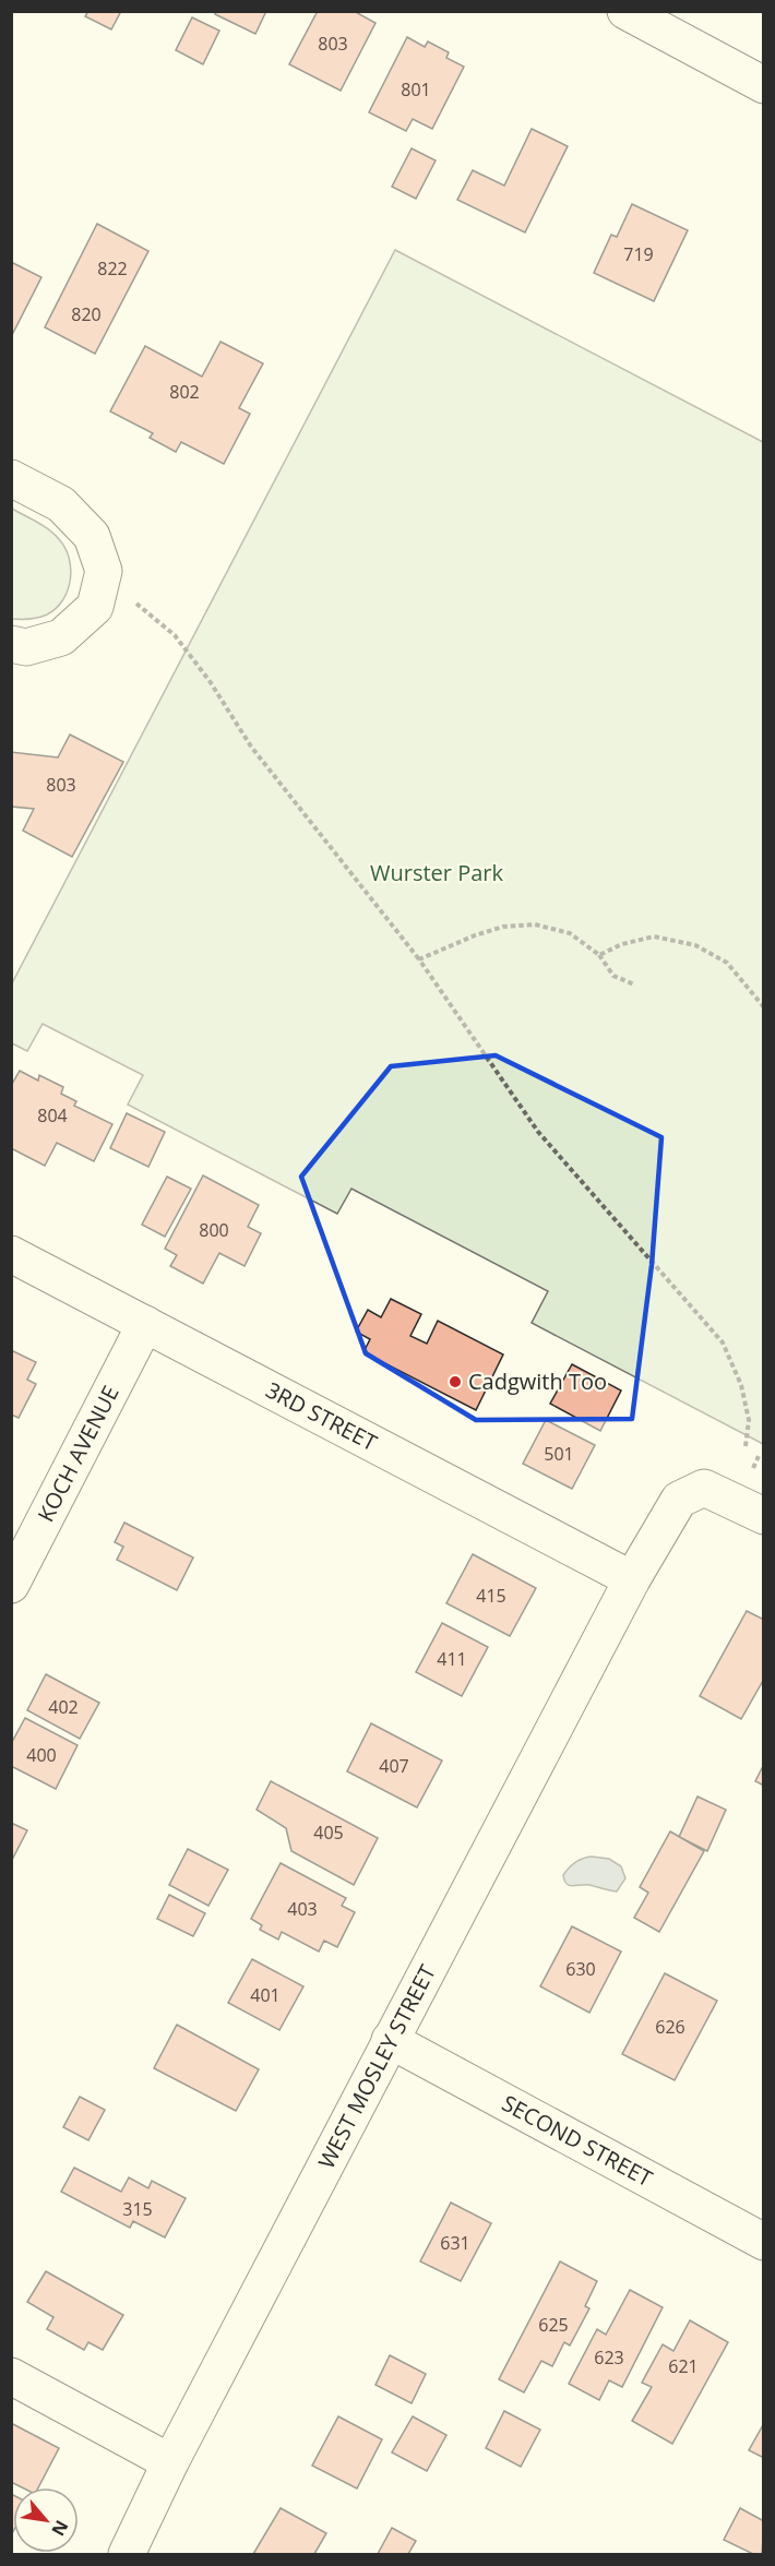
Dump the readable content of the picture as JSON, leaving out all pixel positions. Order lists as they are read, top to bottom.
{
  "streets": {
    "street": [
      "3RD STREET",
      "KOCH AVENUE",
      "WEST MOSLEY STREET",
      "SECOND STREET"
    ]
  },
  "crossings": [
    ["3RD STREET", "KOCH AVENUE"],
    ["3RD STREET", "WEST MOSLEY STREET"],
    ["WEST MOSLEY STREET", "SECOND STREET"]
  ],
  "parks": ["Wurster Park"],
  "places": ["Cadgwith Too"],
  "house_numbers": [
    "803",
    "801",
    "719",
    "822",
    "820",
    "802",
    "803",
    "804",
    "800",
    "501",
    "415",
    "411",
    "402",
    "400",
    "407",
    "405",
    "403",
    "630",
    "401",
    "626",
    "315",
    "631",
    "625",
    "623",
    "621"
  ],
  "north": "bottom right"
}
